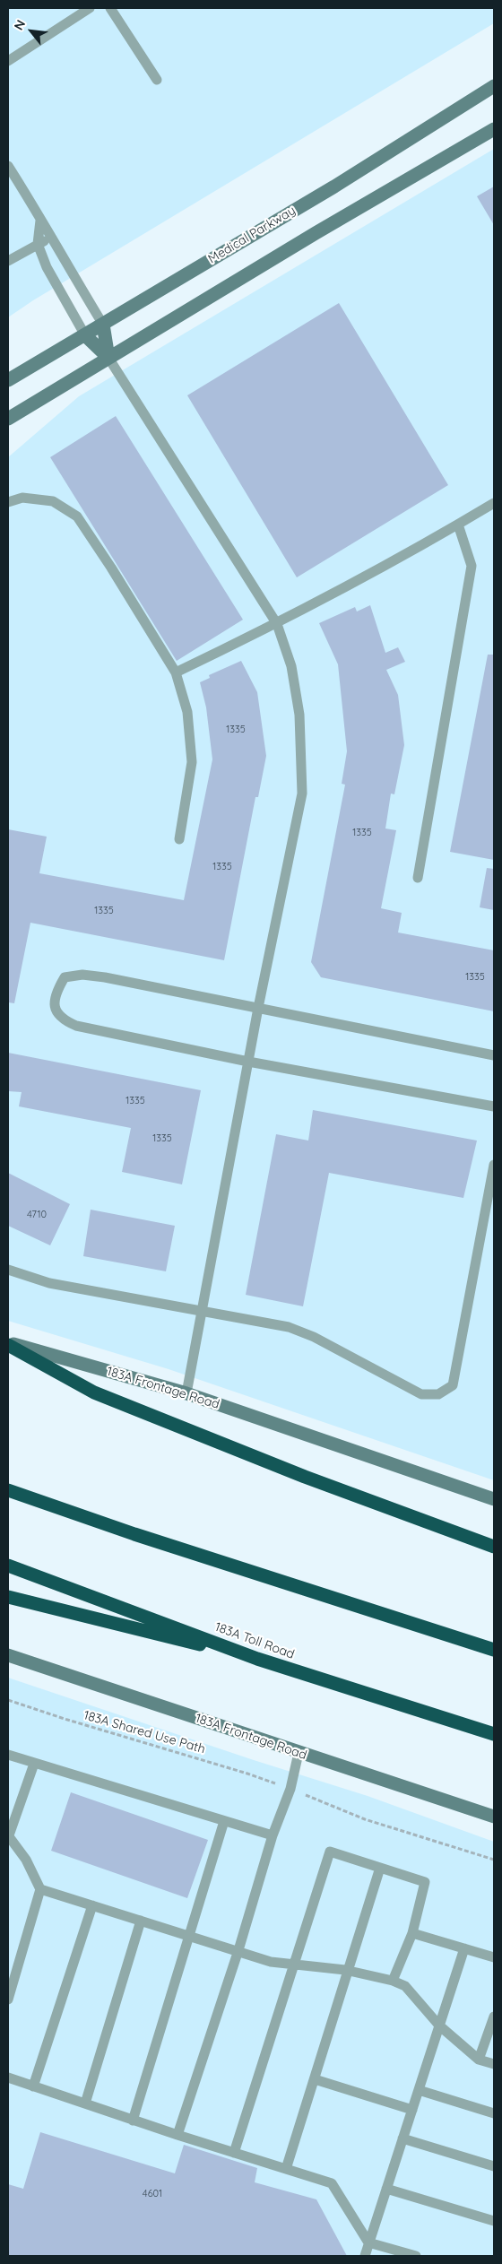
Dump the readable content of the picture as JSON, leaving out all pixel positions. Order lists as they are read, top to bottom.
{
  "streets": {
    "highway": ["183A Toll Road"],
    "street": ["Medical Parkway", "183A Frontage Road"],
    "path": ["183A Shared Use Path"]
  },
  "house_numbers": [
    "1335",
    "1335",
    "1335",
    "1335",
    "1335",
    "1335",
    "1335",
    "4710",
    "4601"
  ],
  "north": "top left"
}
